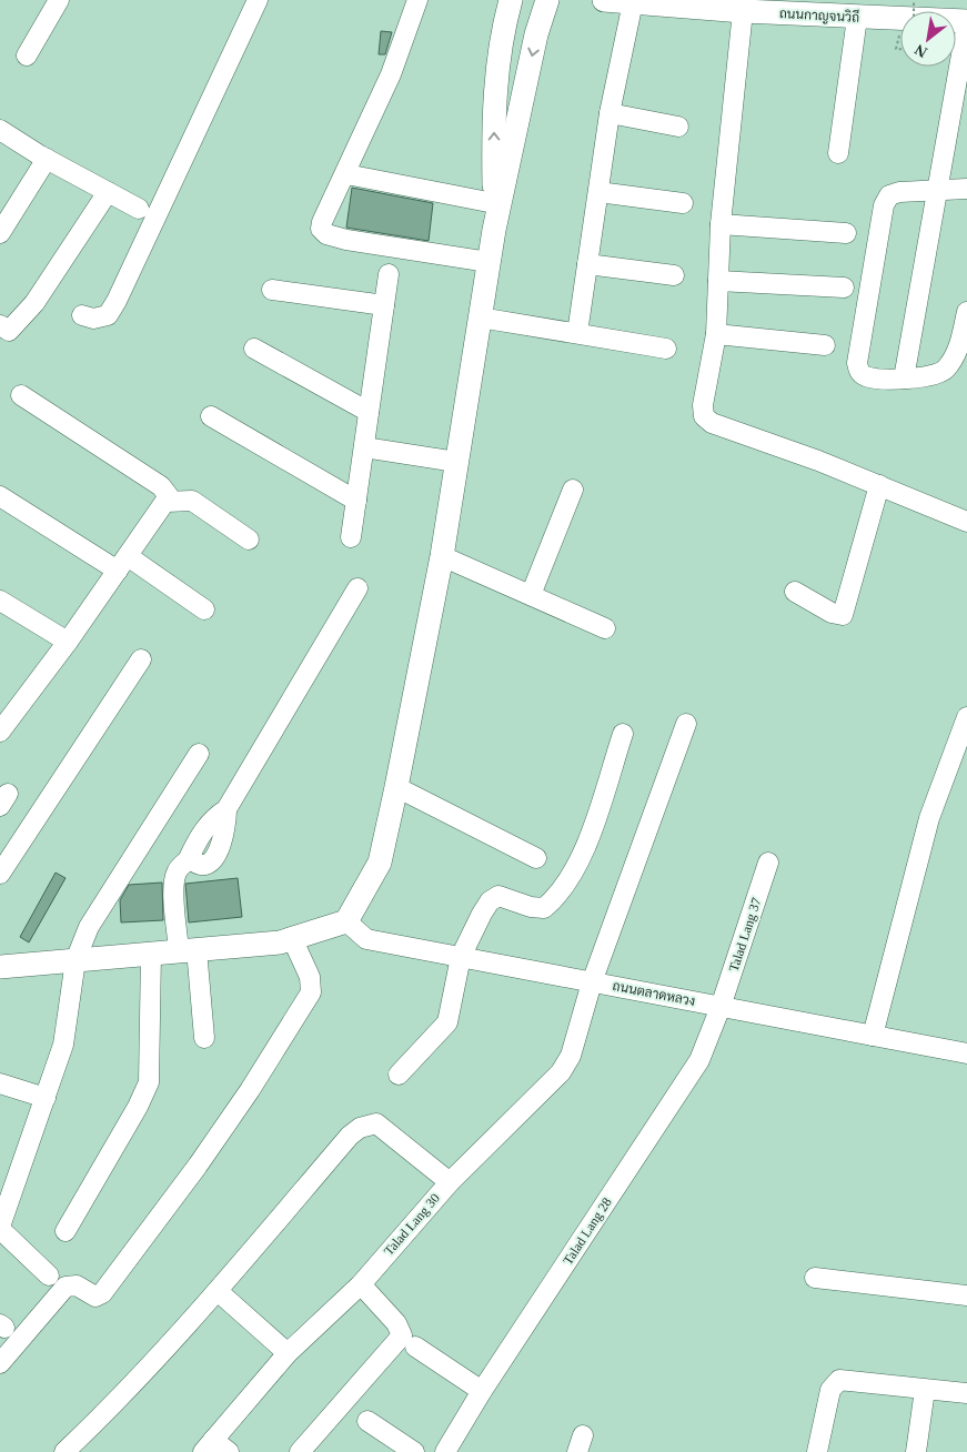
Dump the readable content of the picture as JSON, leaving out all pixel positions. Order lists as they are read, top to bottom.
{
  "streets": {
    "main road": ["ถนนกาญจนวิถี"],
    "street": [
      "Talad Lang 37",
      "ถนนตลาดหลวง",
      "Talad Lang 30",
      "Talad Lang 28"
    ]
  },
  "crossings": [
    ["Talad Lang 37", "ถนนตลาดหลวง"],
    ["Talad Lang 37", "Talad Lang 28"],
    ["ถนนตลาดหลวง", "Talad Lang 30"],
    ["ถนนตลาดหลวง", "Talad Lang 28"]
  ],
  "north": "bottom left"
}
